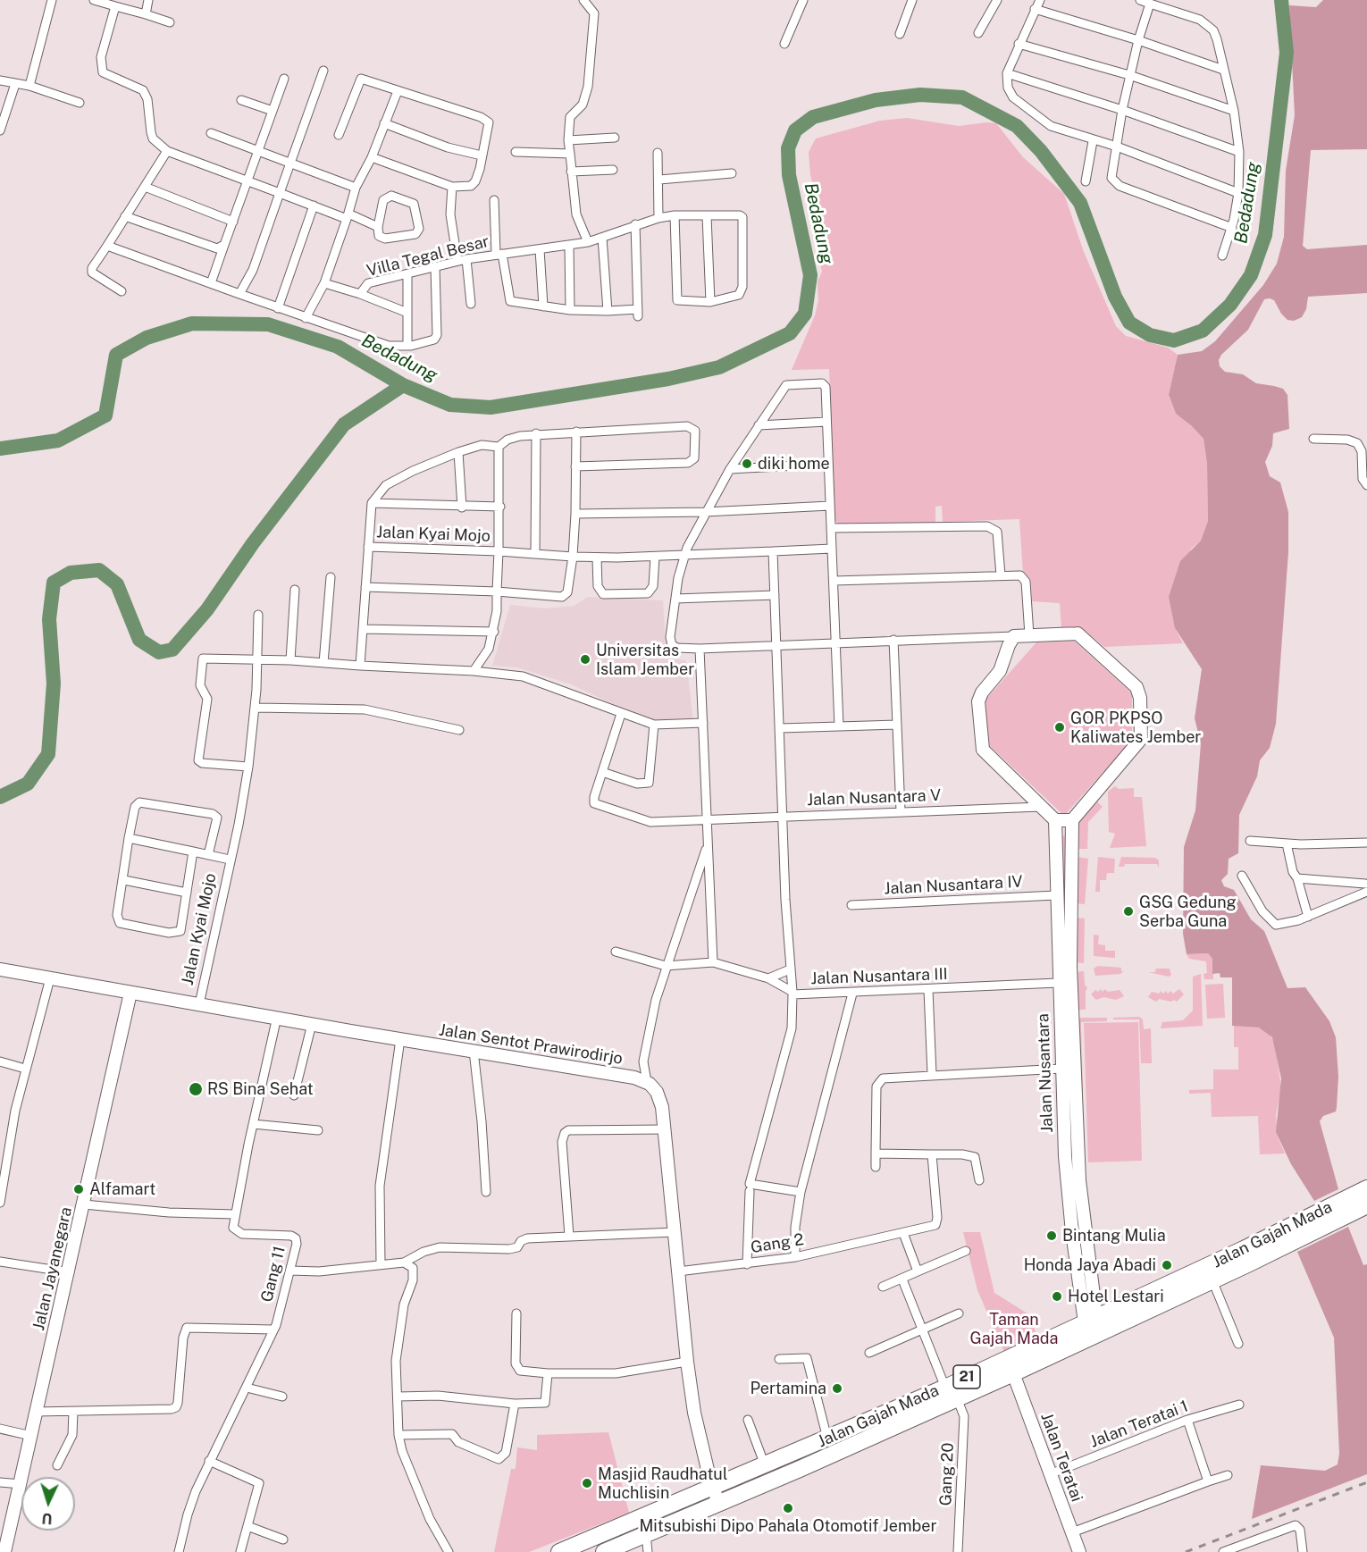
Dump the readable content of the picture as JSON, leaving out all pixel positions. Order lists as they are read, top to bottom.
{
  "streets": {
    "highway": ["Jalan Gajah Mada", "21"],
    "street": [
      "Villa Tegal Besar",
      "Jalan Kyai Mojo",
      "Jalan Nusantara V",
      "Jalan Nusantara IV",
      "Jalan Nusantara III",
      "Jalan Sentot Prawirodirjo",
      "Jalan Nusantara",
      "Gang 2",
      "Jalan Jayanegara",
      "Gang 11",
      "Jalan Teratai 1",
      "Jalan Teratai",
      "Gang 20"
    ]
  },
  "crossings": [
    ["Jalan Kyai Mojo", "Jalan Sentot Prawirodirjo"],
    ["Jalan Nusantara V", "Jalan Nusantara"],
    ["Jalan Nusantara IV", "Jalan Nusantara"],
    ["Jalan Nusantara III", "Jalan Nusantara"],
    ["Jalan Sentot Prawirodirjo", "Jalan Jayanegara"],
    ["Jalan Nusantara", "Jalan Gajah Mada"],
    ["Jalan Gajah Mada", "Jalan Teratai"],
    ["Jalan Gajah Mada", "Gang 20"],
    ["Jalan Teratai 1", "Jalan Teratai"]
  ],
  "water": ["Bedadung"],
  "parks": ["Taman Gajah Mada"],
  "places": [
    "diki home",
    "Universitas Islam Jember",
    "GOR PKPSO Kaliwates Jember",
    "GSG Gedung Serba Guna",
    "RS Bina Sehat",
    "Alfamart",
    "Bintang Mulia",
    "Honda Jaya Abadi",
    "Hotel Lestari",
    "Pertamina",
    "Masjid Raudhatul Muchlisin",
    "Mitsubishi Dipo Pahala Otomotif Jember"
  ],
  "north": "bottom"
}
